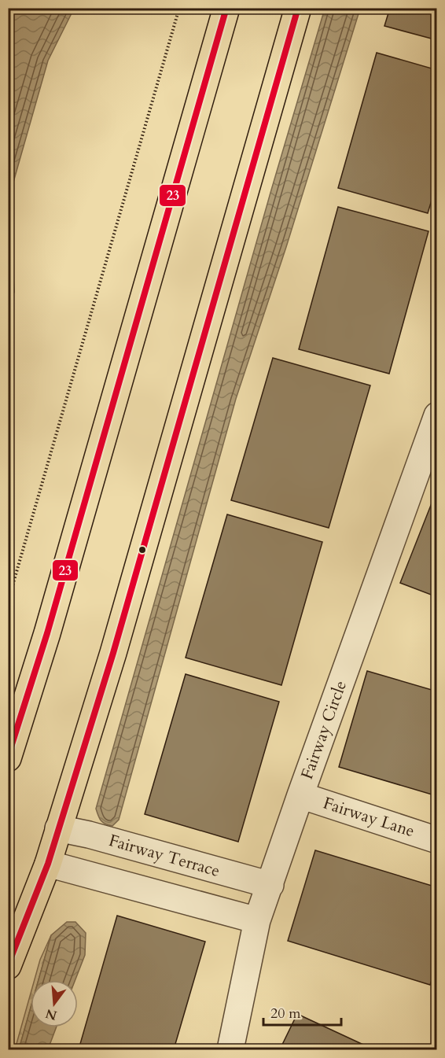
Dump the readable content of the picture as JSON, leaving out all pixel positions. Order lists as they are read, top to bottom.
{
  "streets": {
    "street": ["Fairway Circle", "Fairway Lane", "Fairway Terrace"]
  },
  "crossings": [
    ["Fairway Circle", "Fairway Lane"],
    ["Fairway Circle", "Fairway Terrace"]
  ],
  "lines": ["transit line 23"],
  "scale_bar": "20 m",
  "north": "bottom"
}
